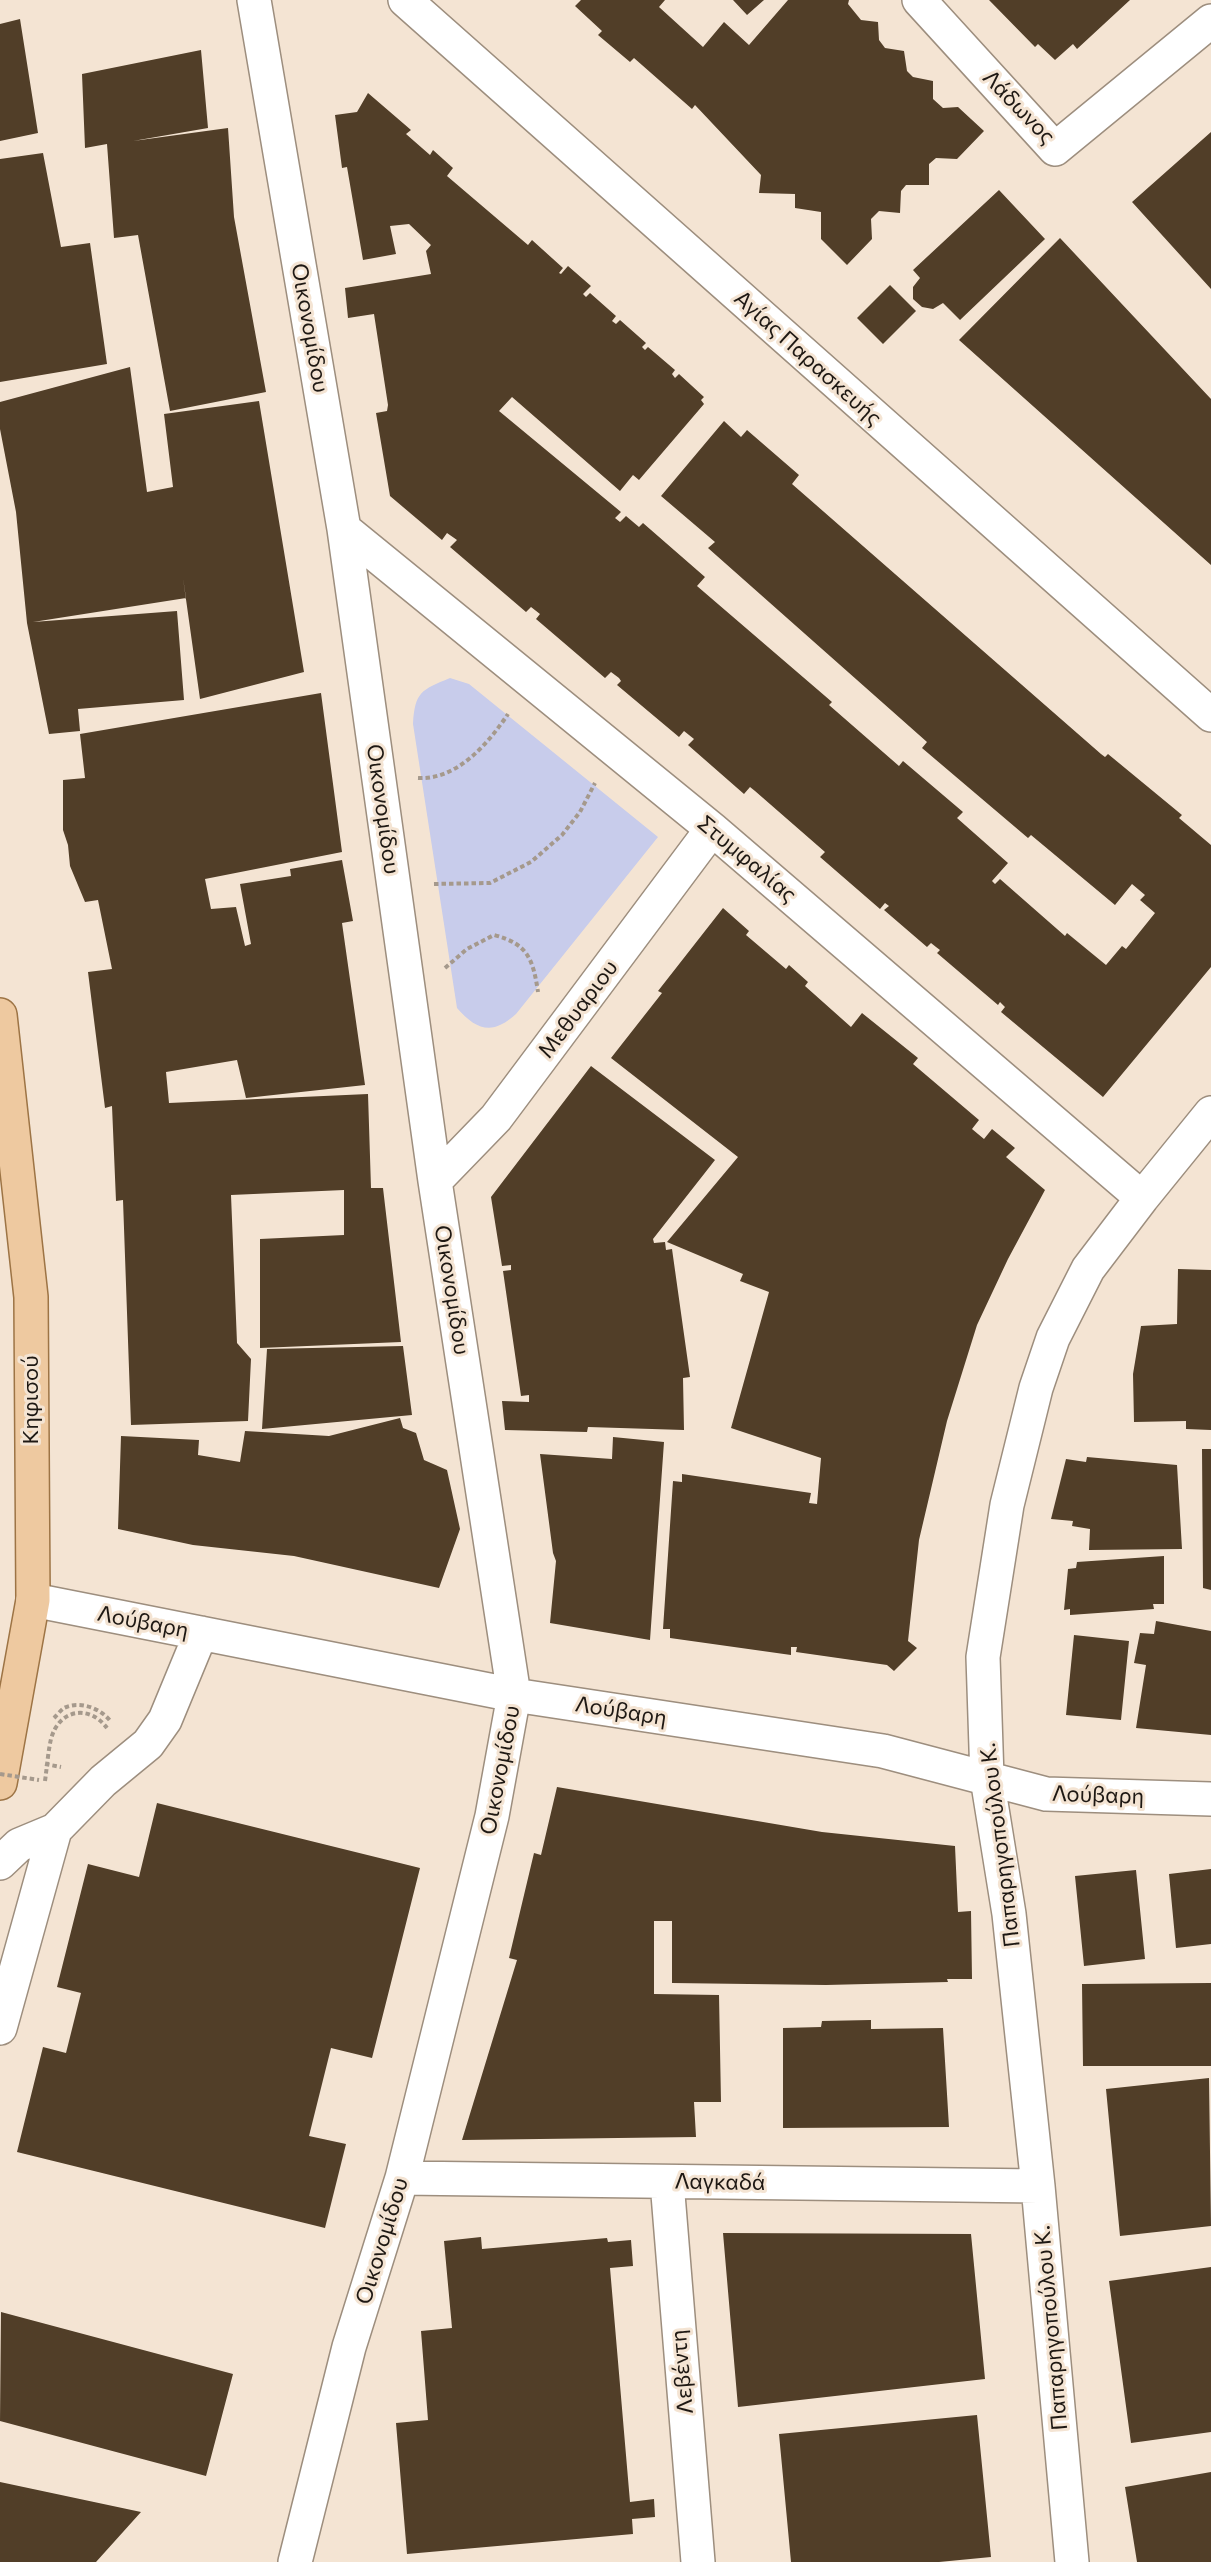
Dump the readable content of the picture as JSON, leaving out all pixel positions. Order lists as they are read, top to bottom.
{
  "streets": {
    "main road": ["Κηφισού"],
    "street": [
      "Λάδωνος",
      "Οικονομίδου",
      "Αγίας Παρασκευής",
      "Στυμφαλίας",
      "Μεθυαριου",
      "Λούβαρη",
      "Παπαρηγοπούλου Κ.",
      "Λαγκαδά",
      "Λεβέντη"
    ]
  },
  "crossings": [
    ["Οικονομίδου", "Στυμφαλίας"],
    ["Οικονομίδου", "Μεθυαριου"],
    ["Οικονομίδου", "Λούβαρη"],
    ["Οικονομίδου", "Λαγκαδά"],
    ["Στυμφαλίας", "Μεθυαριου"],
    ["Στυμφαλίας", "Παπαρηγοπούλου Κ."],
    ["Κηφισού", "Λούβαρη"],
    ["Λούβαρη", "Παπαρηγοπούλου Κ."],
    ["Παπαρηγοπούλου Κ.", "Λαγκαδά"],
    ["Λαγκαδά", "Λεβέντη"]
  ]
}
